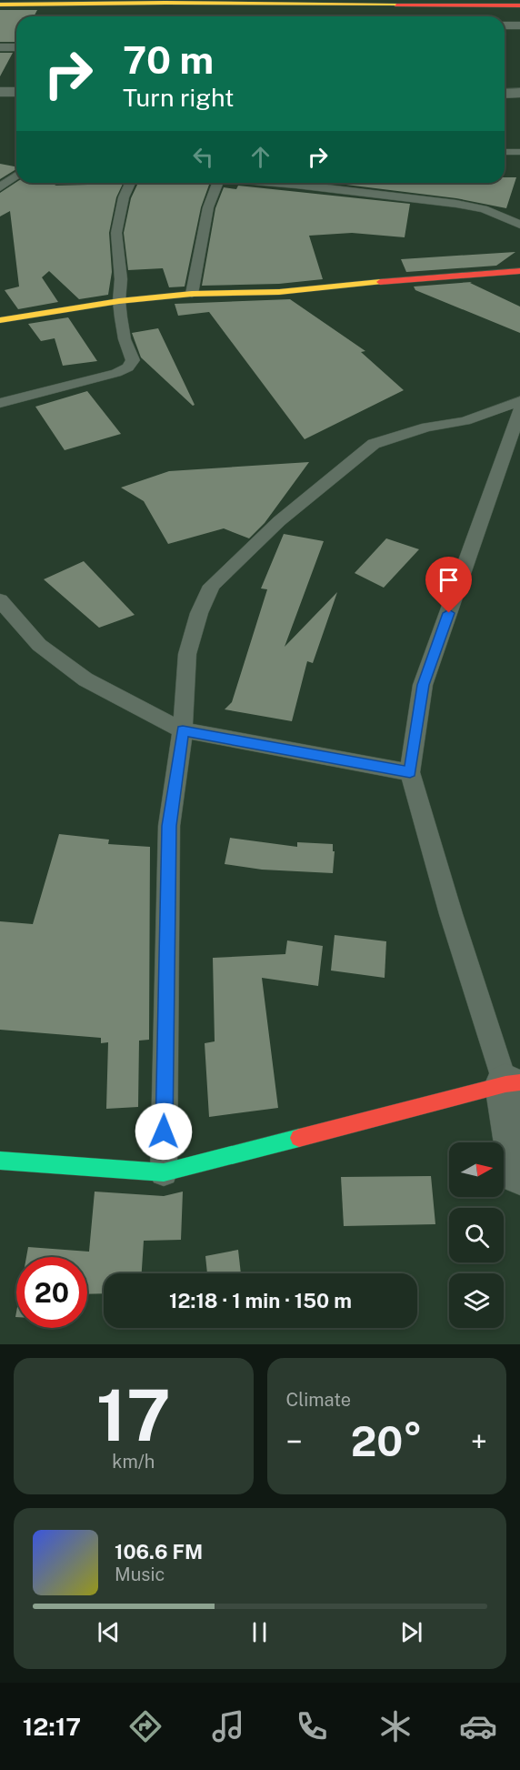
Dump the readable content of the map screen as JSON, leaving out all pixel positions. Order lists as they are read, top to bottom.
{
  "north": "right",
  "page": {
    "turn": ["70 m", "Turn right"],
    "limit": "20",
    "trip": "12:18 · 1 min · 150 m",
    "tile": [
      ["17", "km/h"],
      "Climate"
    ],
    "heat": ["−", "20°", "+"],
    "song": ["106.6 FM", "Music"],
    "tabs": "12:17"
  }
}
